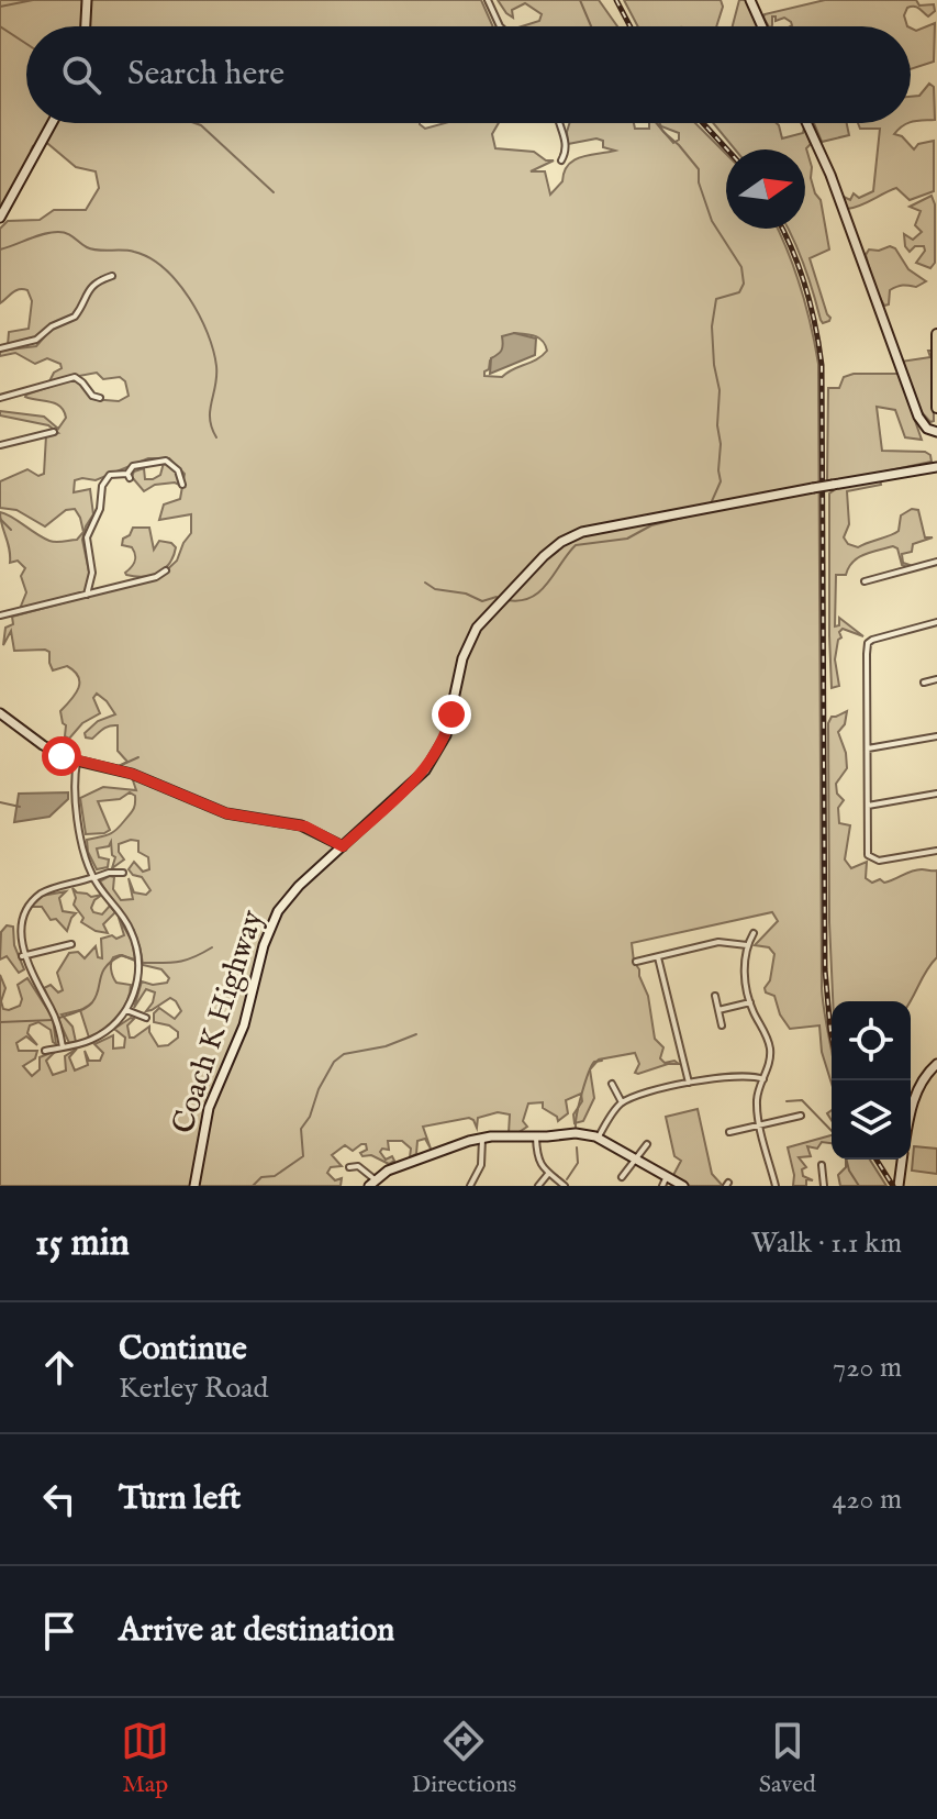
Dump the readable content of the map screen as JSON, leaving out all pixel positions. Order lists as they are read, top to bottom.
{
  "streets": {
    "street": ["Coach K Highway"]
  },
  "north": "right",
  "page": {
    "search": "Search here",
    "heading": ["15 min", "Walk · 1.1 km"],
    "list": [
      ["Continue", "Kerley Road", "720 m"],
      ["Turn left", "420 m"],
      "Arrive at destination"
    ],
    "nav": ["Map", "Directions", "Saved"]
  }
}
